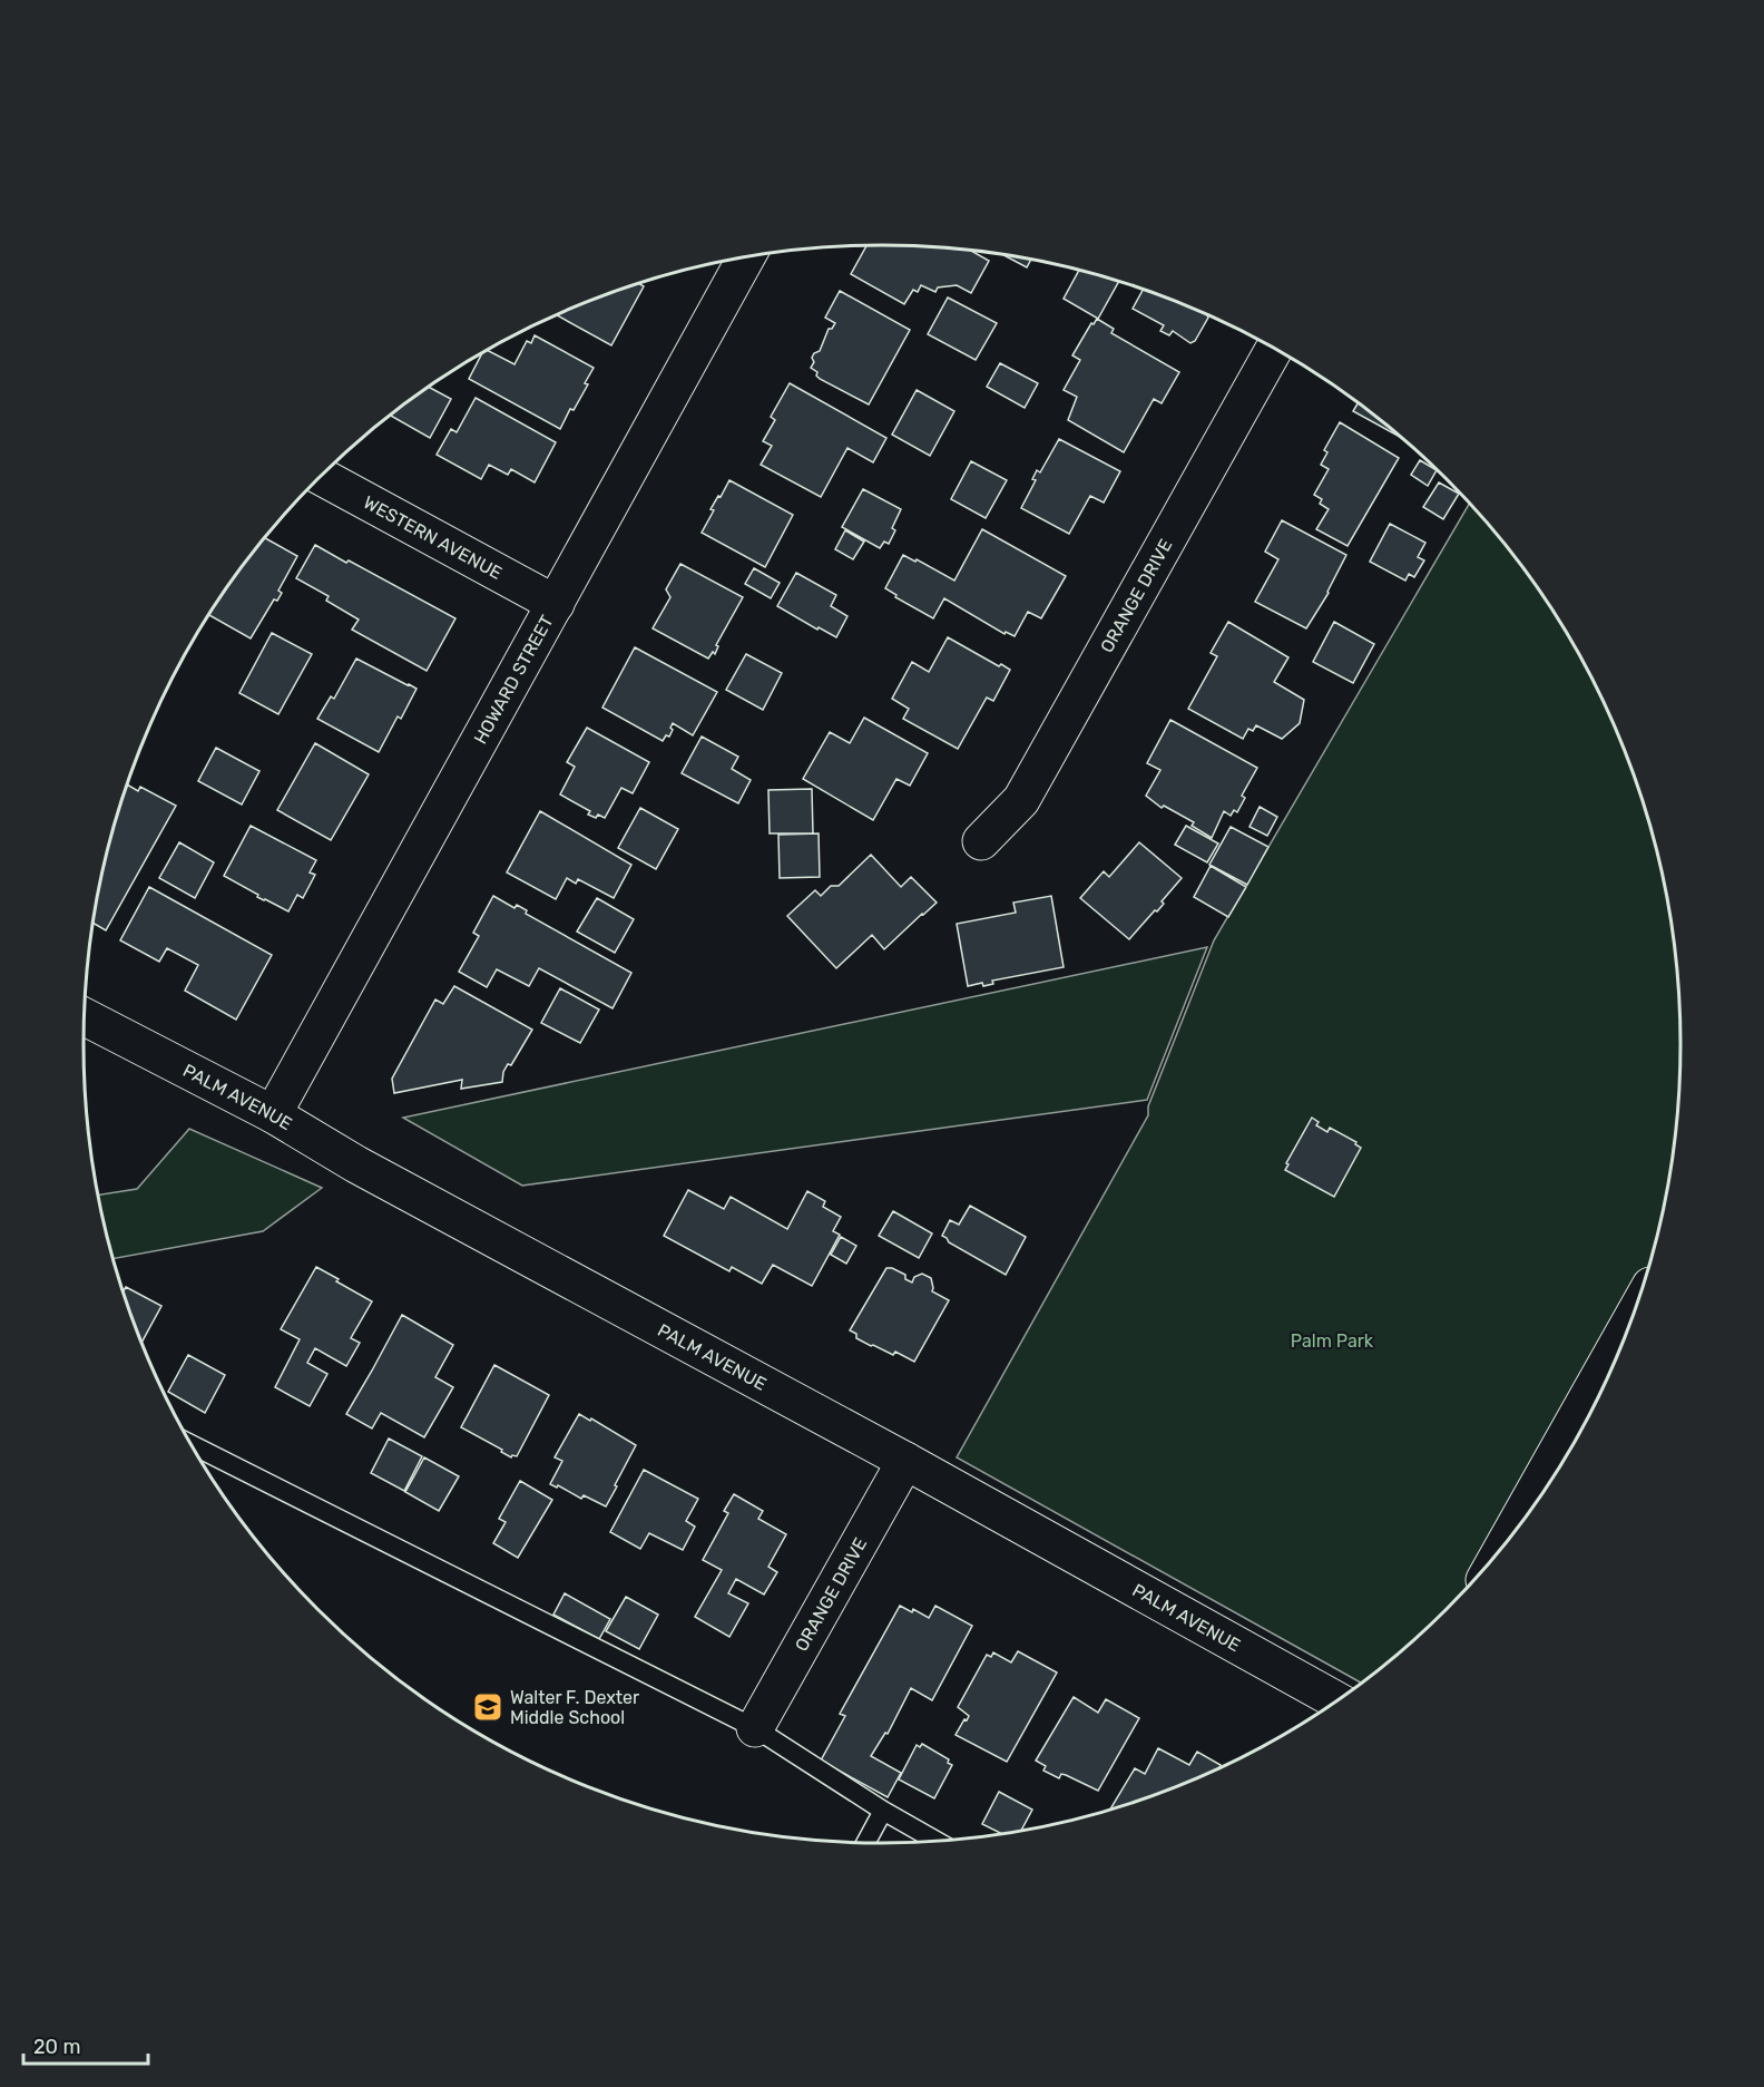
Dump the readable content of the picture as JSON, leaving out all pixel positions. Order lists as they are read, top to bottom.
{
  "streets": {
    "street": [
      "WESTERN AVENUE",
      "ORANGE DRIVE",
      "HOWARD STREET",
      "PALM AVENUE"
    ]
  },
  "crossings": [
    ["WESTERN AVENUE", "HOWARD STREET"],
    ["ORANGE DRIVE", "PALM AVENUE"],
    ["HOWARD STREET", "PALM AVENUE"]
  ],
  "parks": ["Palm Park"],
  "places": {
    "school or university": ["Walter F. Dexter Middle School"]
  },
  "scale_bar": "20 m"
}
